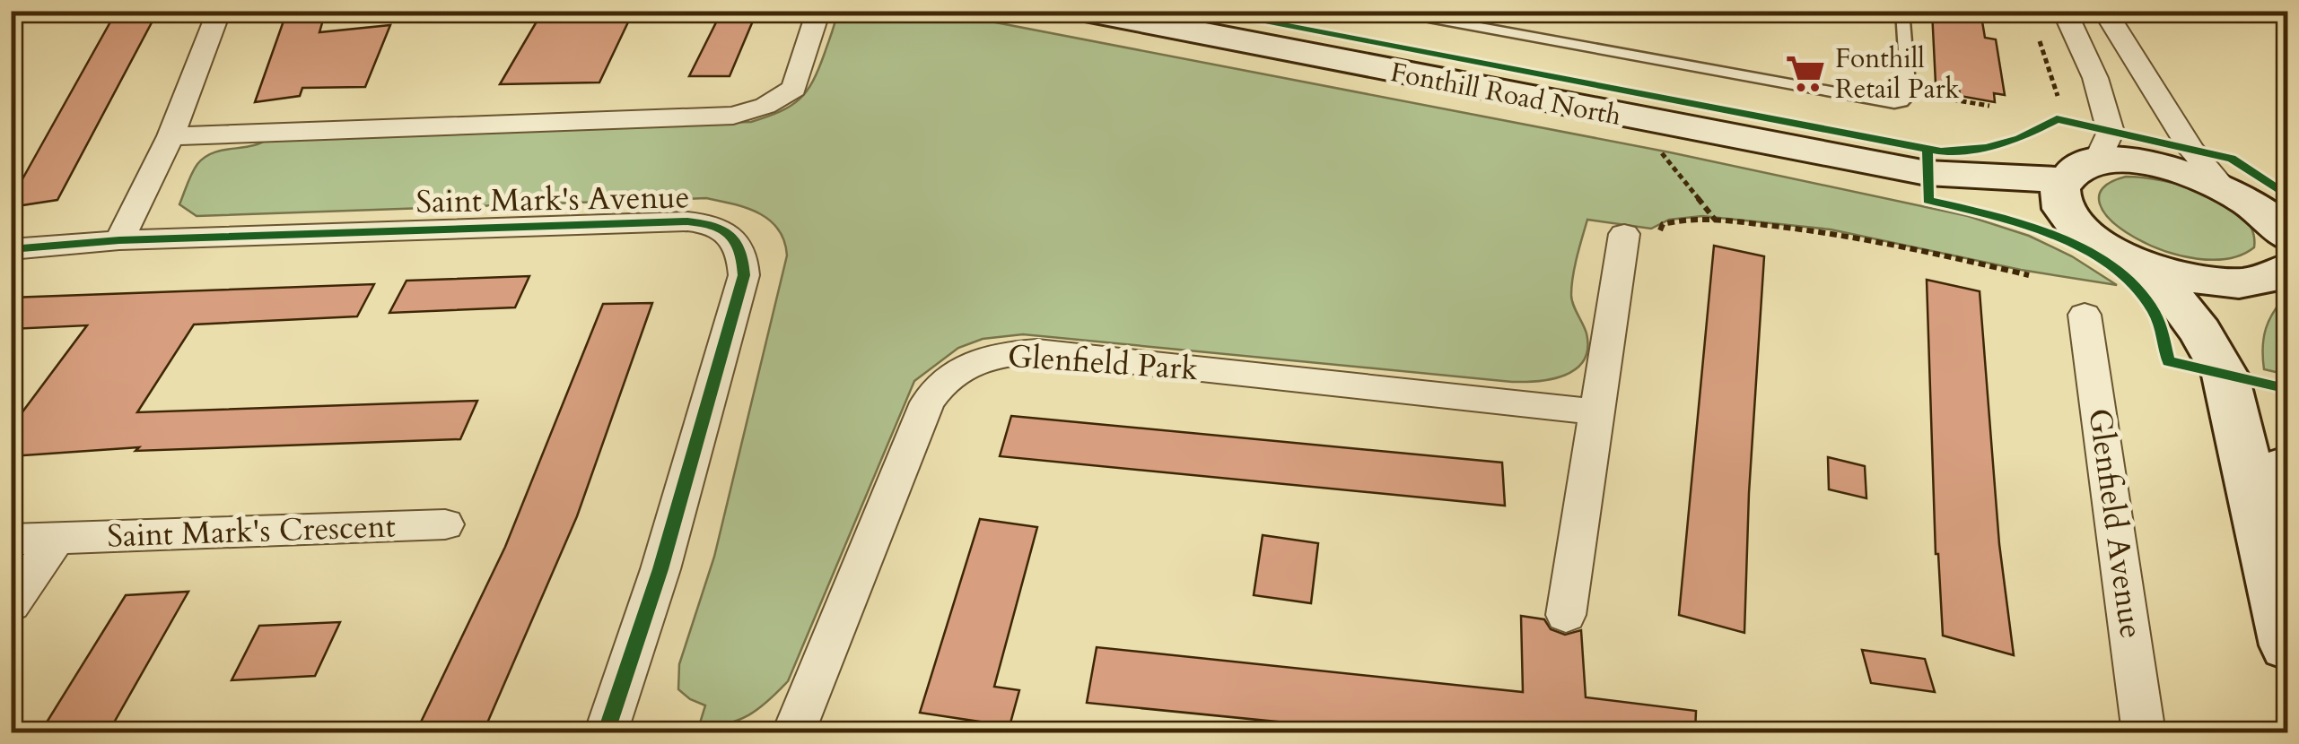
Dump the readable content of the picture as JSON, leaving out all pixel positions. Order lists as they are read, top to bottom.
{
  "streets": {
    "main road": ["Fonthill Road North"],
    "street": [
      "Saint Mark's Avenue",
      "Glenfield Park",
      "Glenfield Avenue",
      "Saint Mark's Crescent"
    ]
  },
  "places": {
    "supermarket": ["Fonthill Retail Park"]
  }
}
